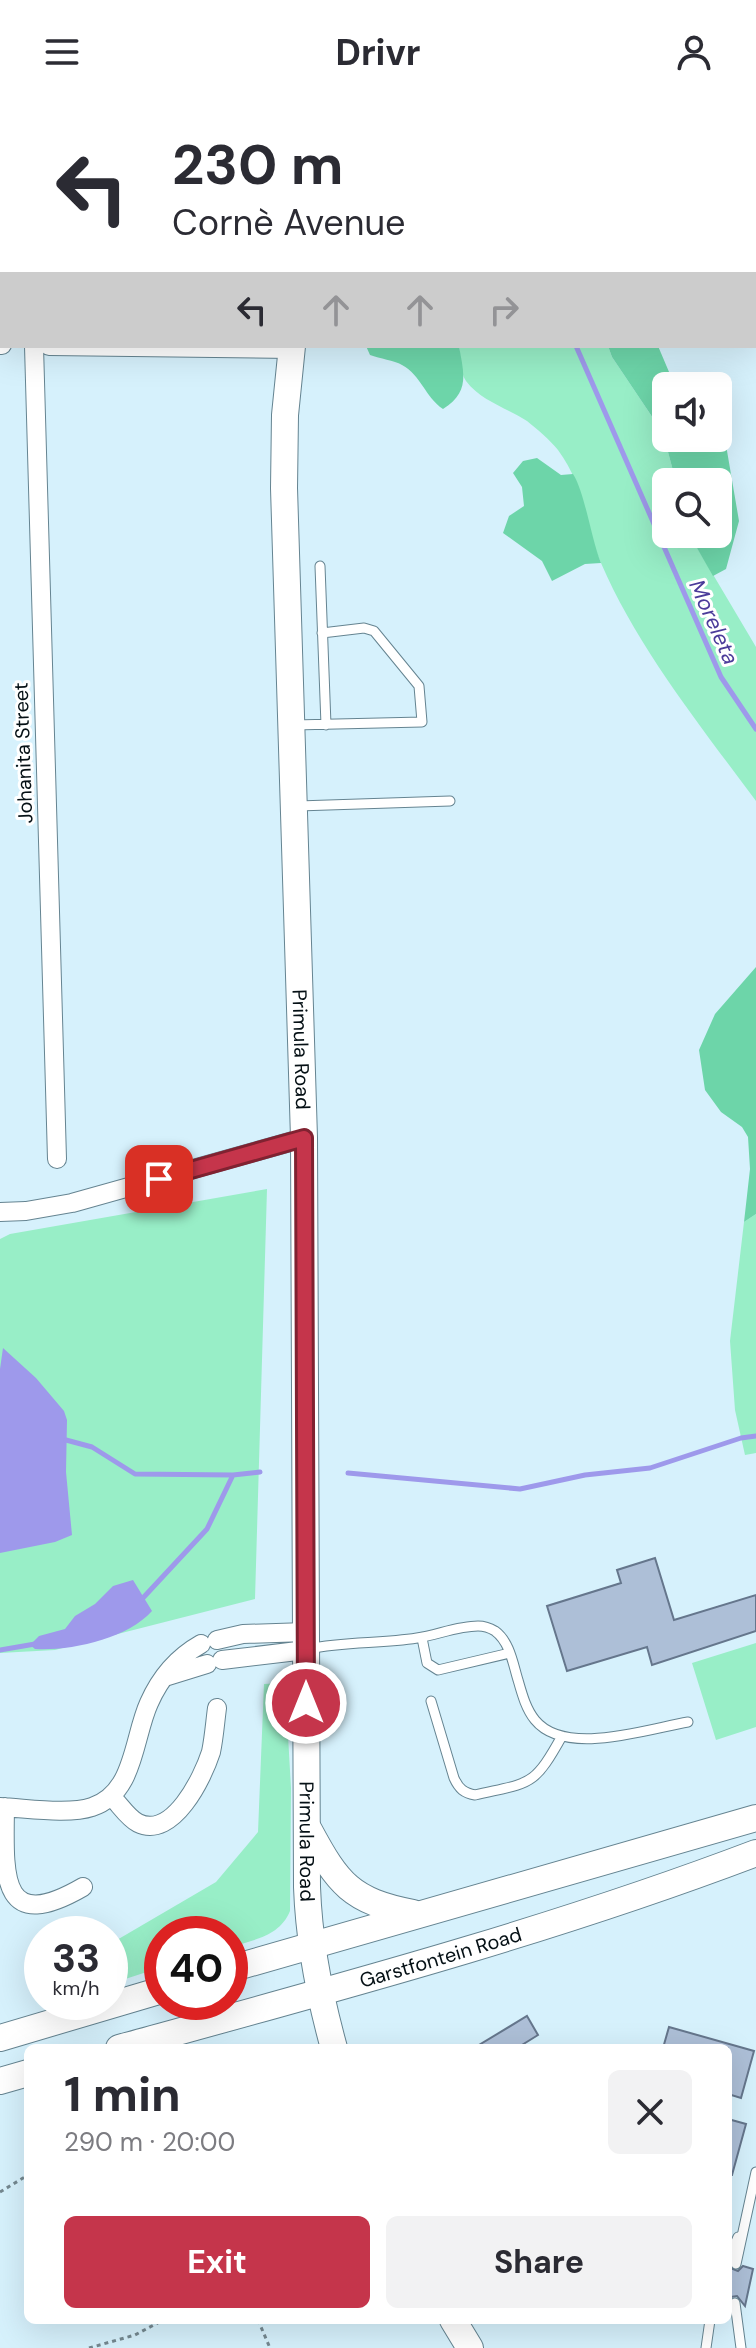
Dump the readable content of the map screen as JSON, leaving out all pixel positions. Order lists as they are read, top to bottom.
{
  "streets": {
    "street": ["Johanita Street", "Primula Road", "Garstfontein Road"]
  },
  "crossings": [
    ["Primula Road", "Garstfontein Road"]
  ],
  "water": ["Moreleta"],
  "page": {
    "header": "Drivr",
    "turn": ["230 m", "Cornè Avenue"],
    "speed": "33 km/h",
    "limit": "40",
    "heading": ["1 min", "290 m · 20:00"],
    "buttons": ["Exit", "Share"]
  }
}
